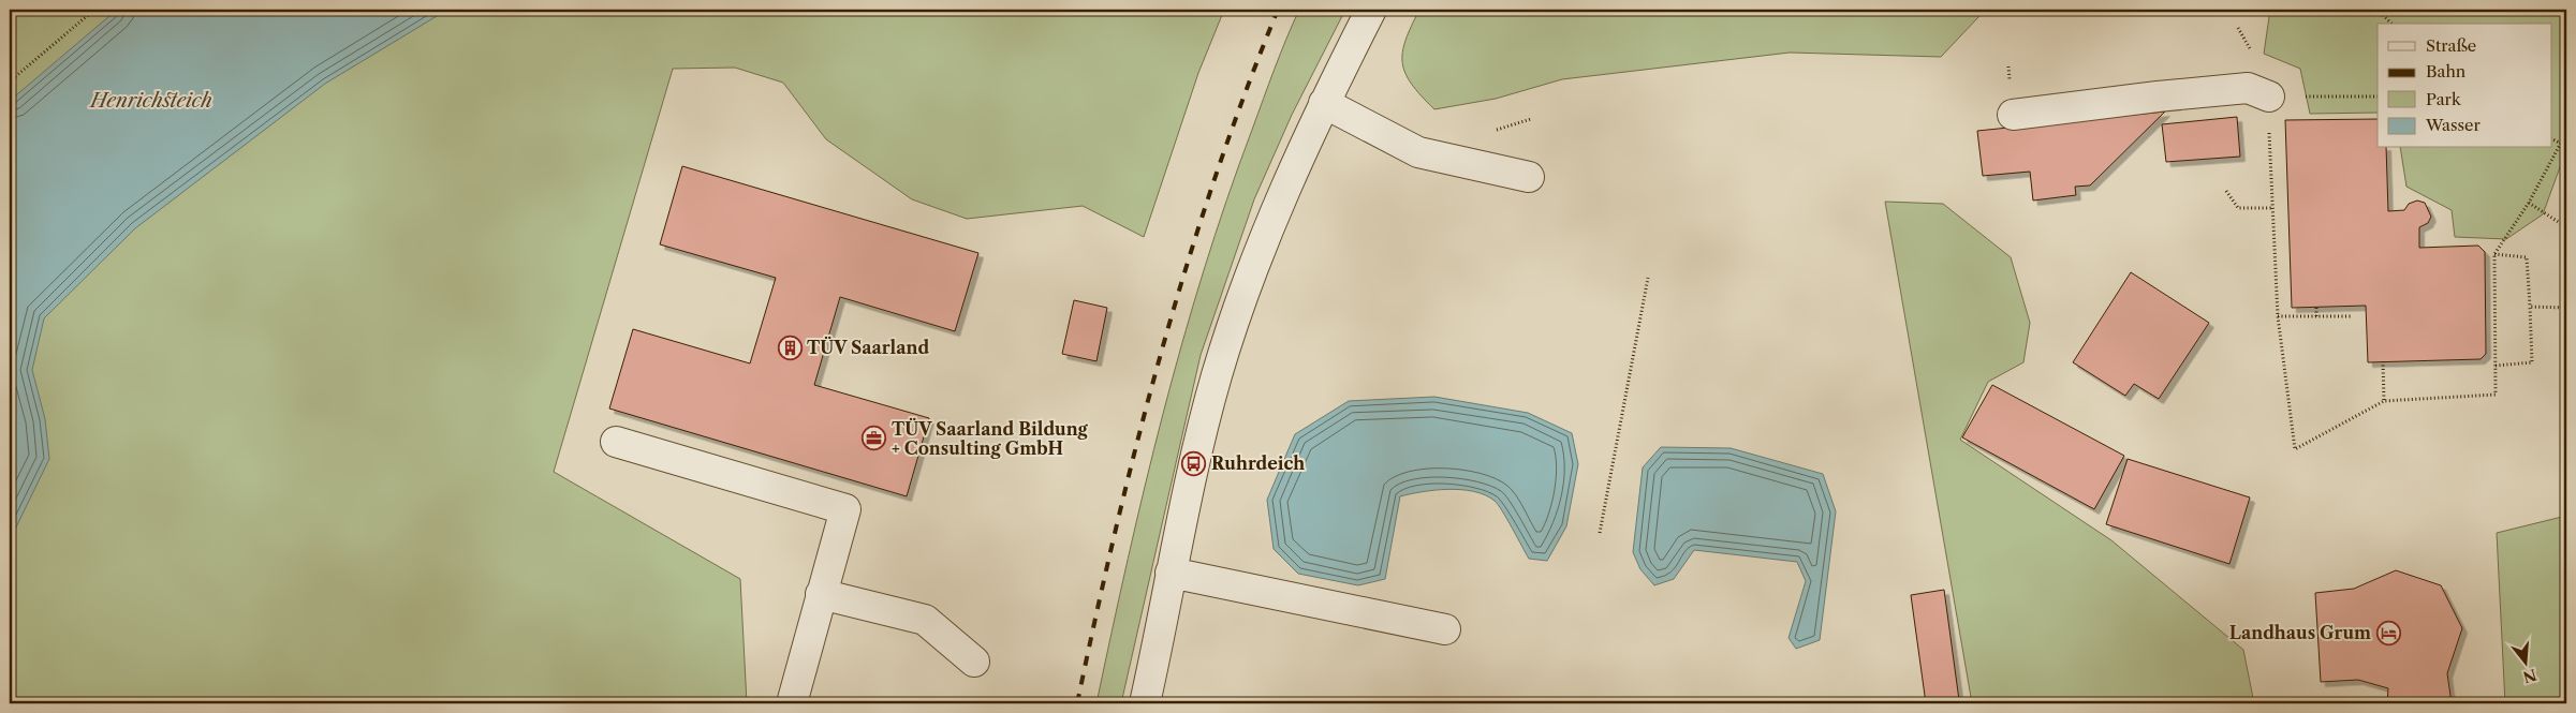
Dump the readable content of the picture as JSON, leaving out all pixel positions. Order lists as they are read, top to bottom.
{
  "water": ["Henrichsteich"],
  "places": {
    "building": ["TÜV Saarland"],
    "office": ["TÜV Saarland Bildung + Consulting GmbH"],
    "bus stop": ["Ruhrdeich"],
    "hotel": ["Landhaus Grum"]
  },
  "legend": [
    "Straße",
    "Bahn",
    "Park",
    "Wasser"
  ],
  "north": "bottom"
}
